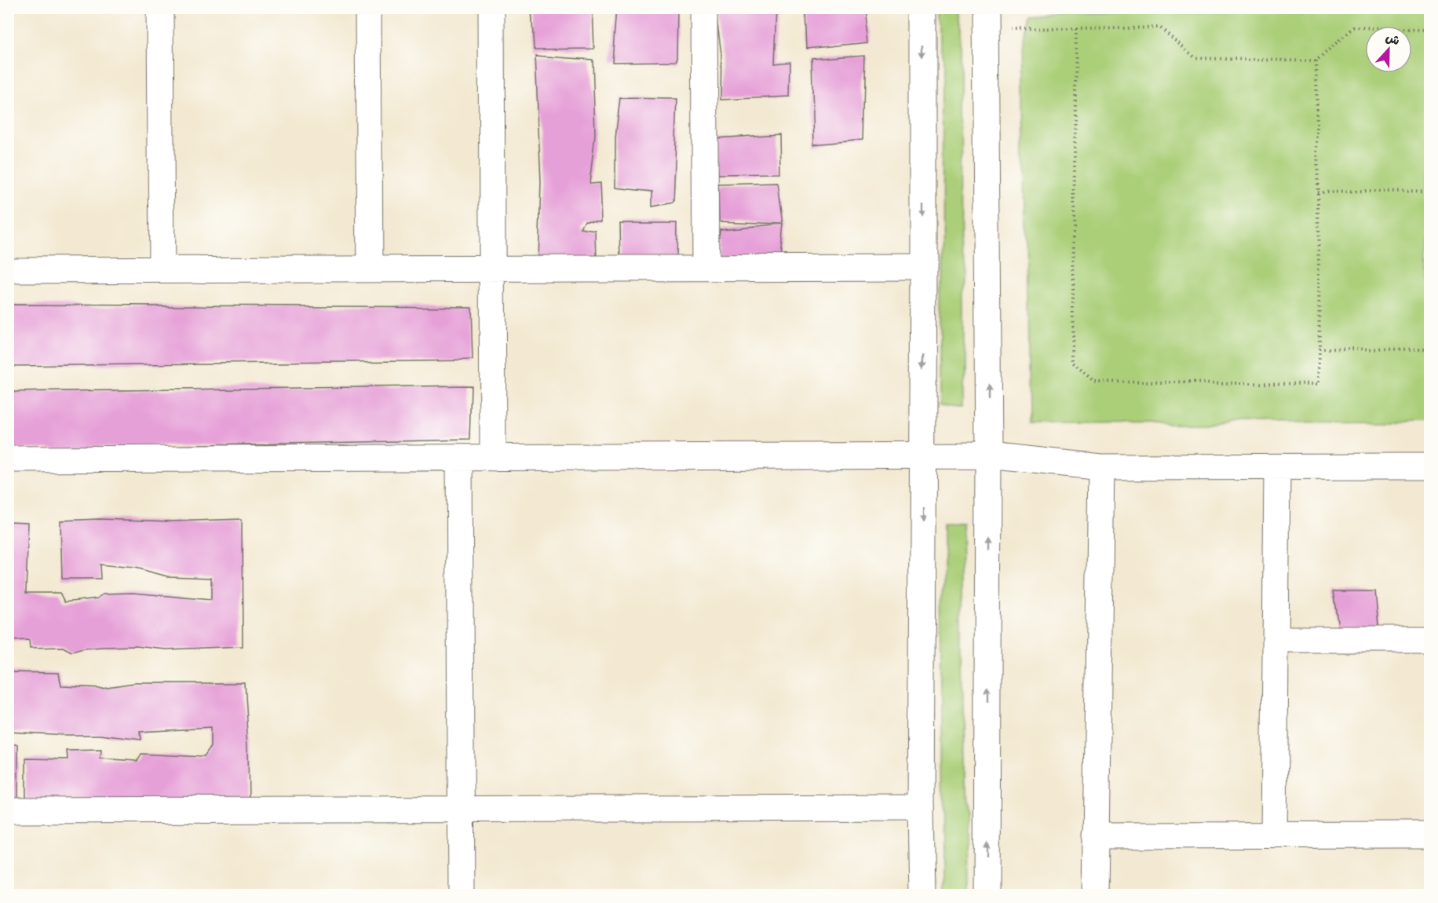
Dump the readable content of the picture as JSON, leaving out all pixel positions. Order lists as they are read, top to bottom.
{
  "north": "top"
}
